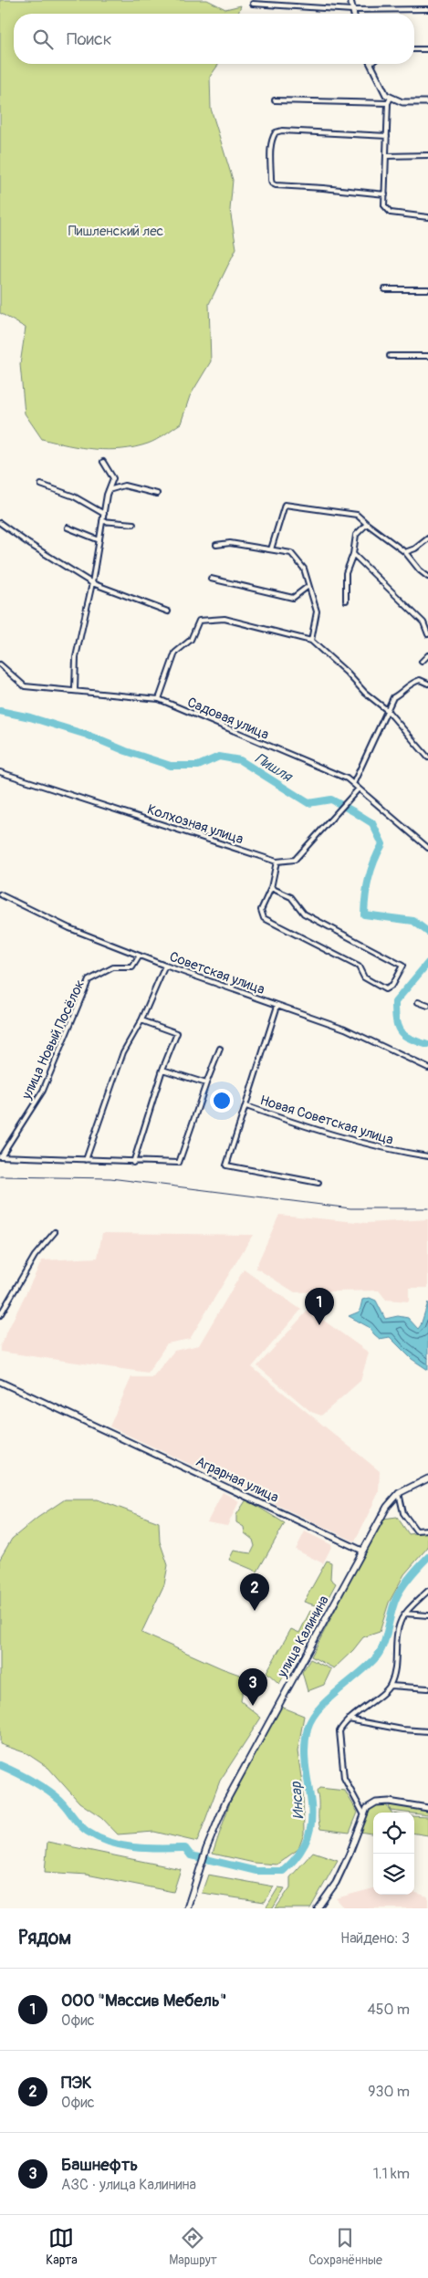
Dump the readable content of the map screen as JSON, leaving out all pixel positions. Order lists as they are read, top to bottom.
{
  "streets": {
    "main road": ["улица Калинина"],
    "street": [
      "Садовая улица",
      "Колхозная улица",
      "Советская улица",
      "улица Новый Посёлок",
      "Новая Советская улица",
      "Аграрная улица"
    ]
  },
  "crossings": [
    ["Советская улица", "улица Новый Посёлок"],
    ["Аграрная улица", "улица Калинина"]
  ],
  "water": ["Пишля", "Инсар"],
  "parks": ["Пишленский лес"],
  "page": {
    "search": "Поиск",
    "pins": ["1", "2", "3"],
    "heading": ["Рядом", "Найдено: 3"],
    "list": [
      {
        "mark": "1",
        "name": "ООО \"Массив Мебель\"",
        "note": "Офис",
        "value": "450 m"
      },
      {
        "mark": "2",
        "name": "ПЭК",
        "note": "Офис",
        "value": "930 m"
      },
      {
        "mark": "3",
        "name": "Башнефть",
        "note": "АЗС · улица Калинина",
        "value": "1.1 km"
      }
    ],
    "nav": ["Карта", "Маршрут", "Сохранённые"]
  }
}
